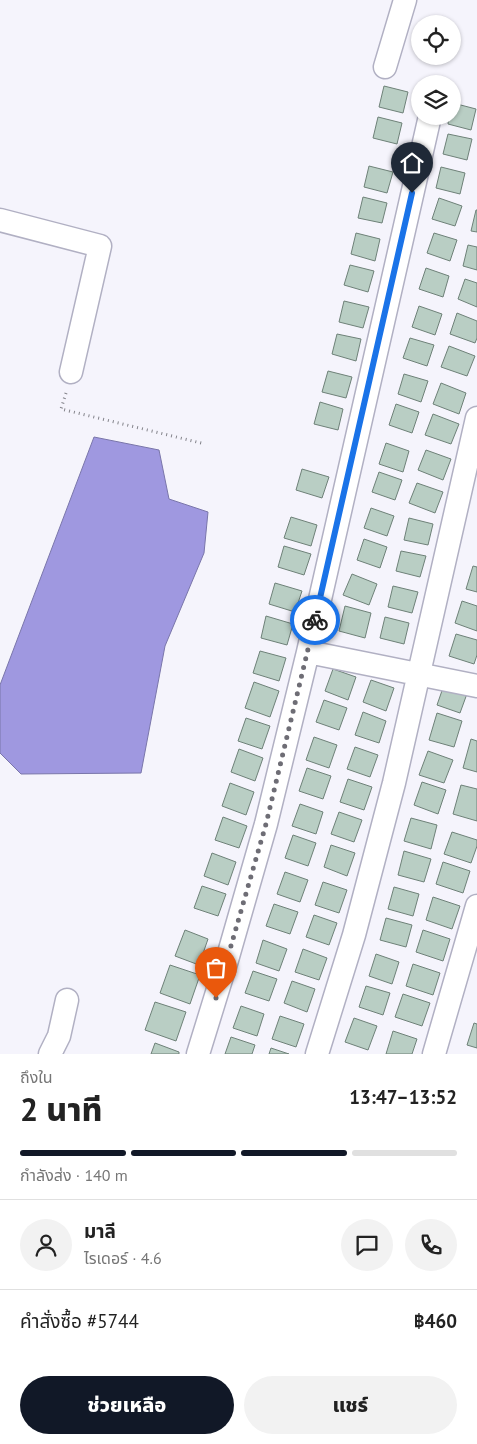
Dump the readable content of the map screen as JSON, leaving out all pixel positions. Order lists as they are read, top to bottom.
{
  "page": {
    "heading": ["2 นาที", "ถึงใน", "13:47–13:52"],
    "panel": [
      "มาลี",
      "ไรเดอร์ · 4.6",
      "คำสั่งซื้อ #5744",
      "฿460"
    ],
    "bar": "กำลังส่ง · 140 m",
    "buttons": ["ช่วยเหลือ", "แชร์"]
  }
}
